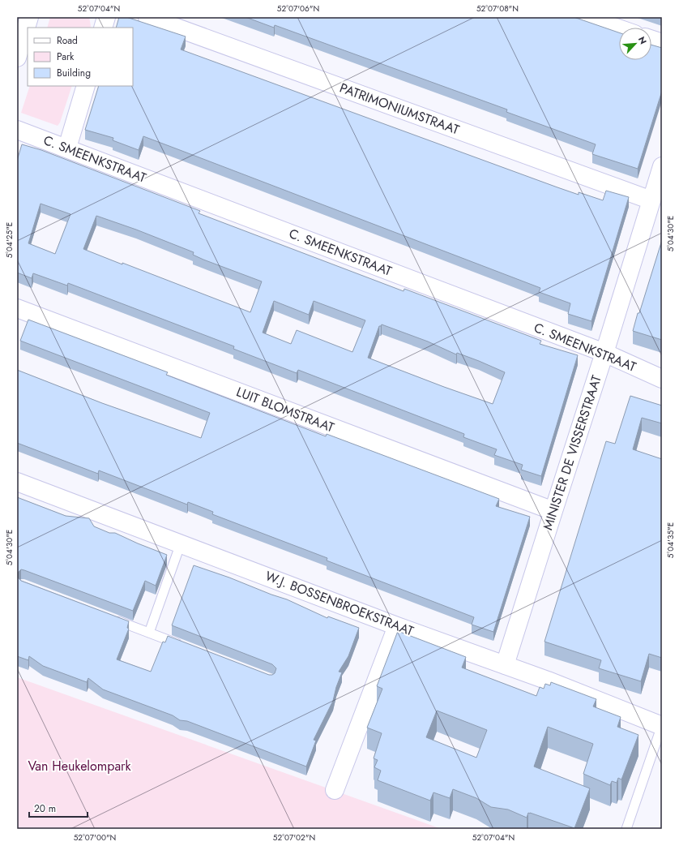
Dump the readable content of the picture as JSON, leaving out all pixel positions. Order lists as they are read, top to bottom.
{
  "streets": {
    "street": [
      "PATRIMONIUMSTRAAT",
      "C. SMEENKSTRAAT",
      "LUIT BLOMSTRAAT",
      "MINISTER DE VISSERSTRAAT",
      "W.J. BOSSENBROEKSTRAAT"
    ]
  },
  "crossings": [
    ["PATRIMONIUMSTRAAT", "MINISTER DE VISSERSTRAAT"],
    ["C. SMEENKSTRAAT", "MINISTER DE VISSERSTRAAT"],
    ["LUIT BLOMSTRAAT", "MINISTER DE VISSERSTRAAT"],
    ["MINISTER DE VISSERSTRAAT", "W.J. BOSSENBROEKSTRAAT"]
  ],
  "parks": ["Van Heukelompark"],
  "legend": ["Road", "Park", "Building"],
  "scale_bar": "20 m",
  "north": "top right",
  "coordinates": [
    "52°07'04\"N",
    "52°07'06\"N",
    "52°07'08\"N",
    "5°04'30\"E",
    "5°04'25\"E",
    "5°04'35\"E",
    "52°07'00\"N",
    "52°07'02\"N"
  ]
}
